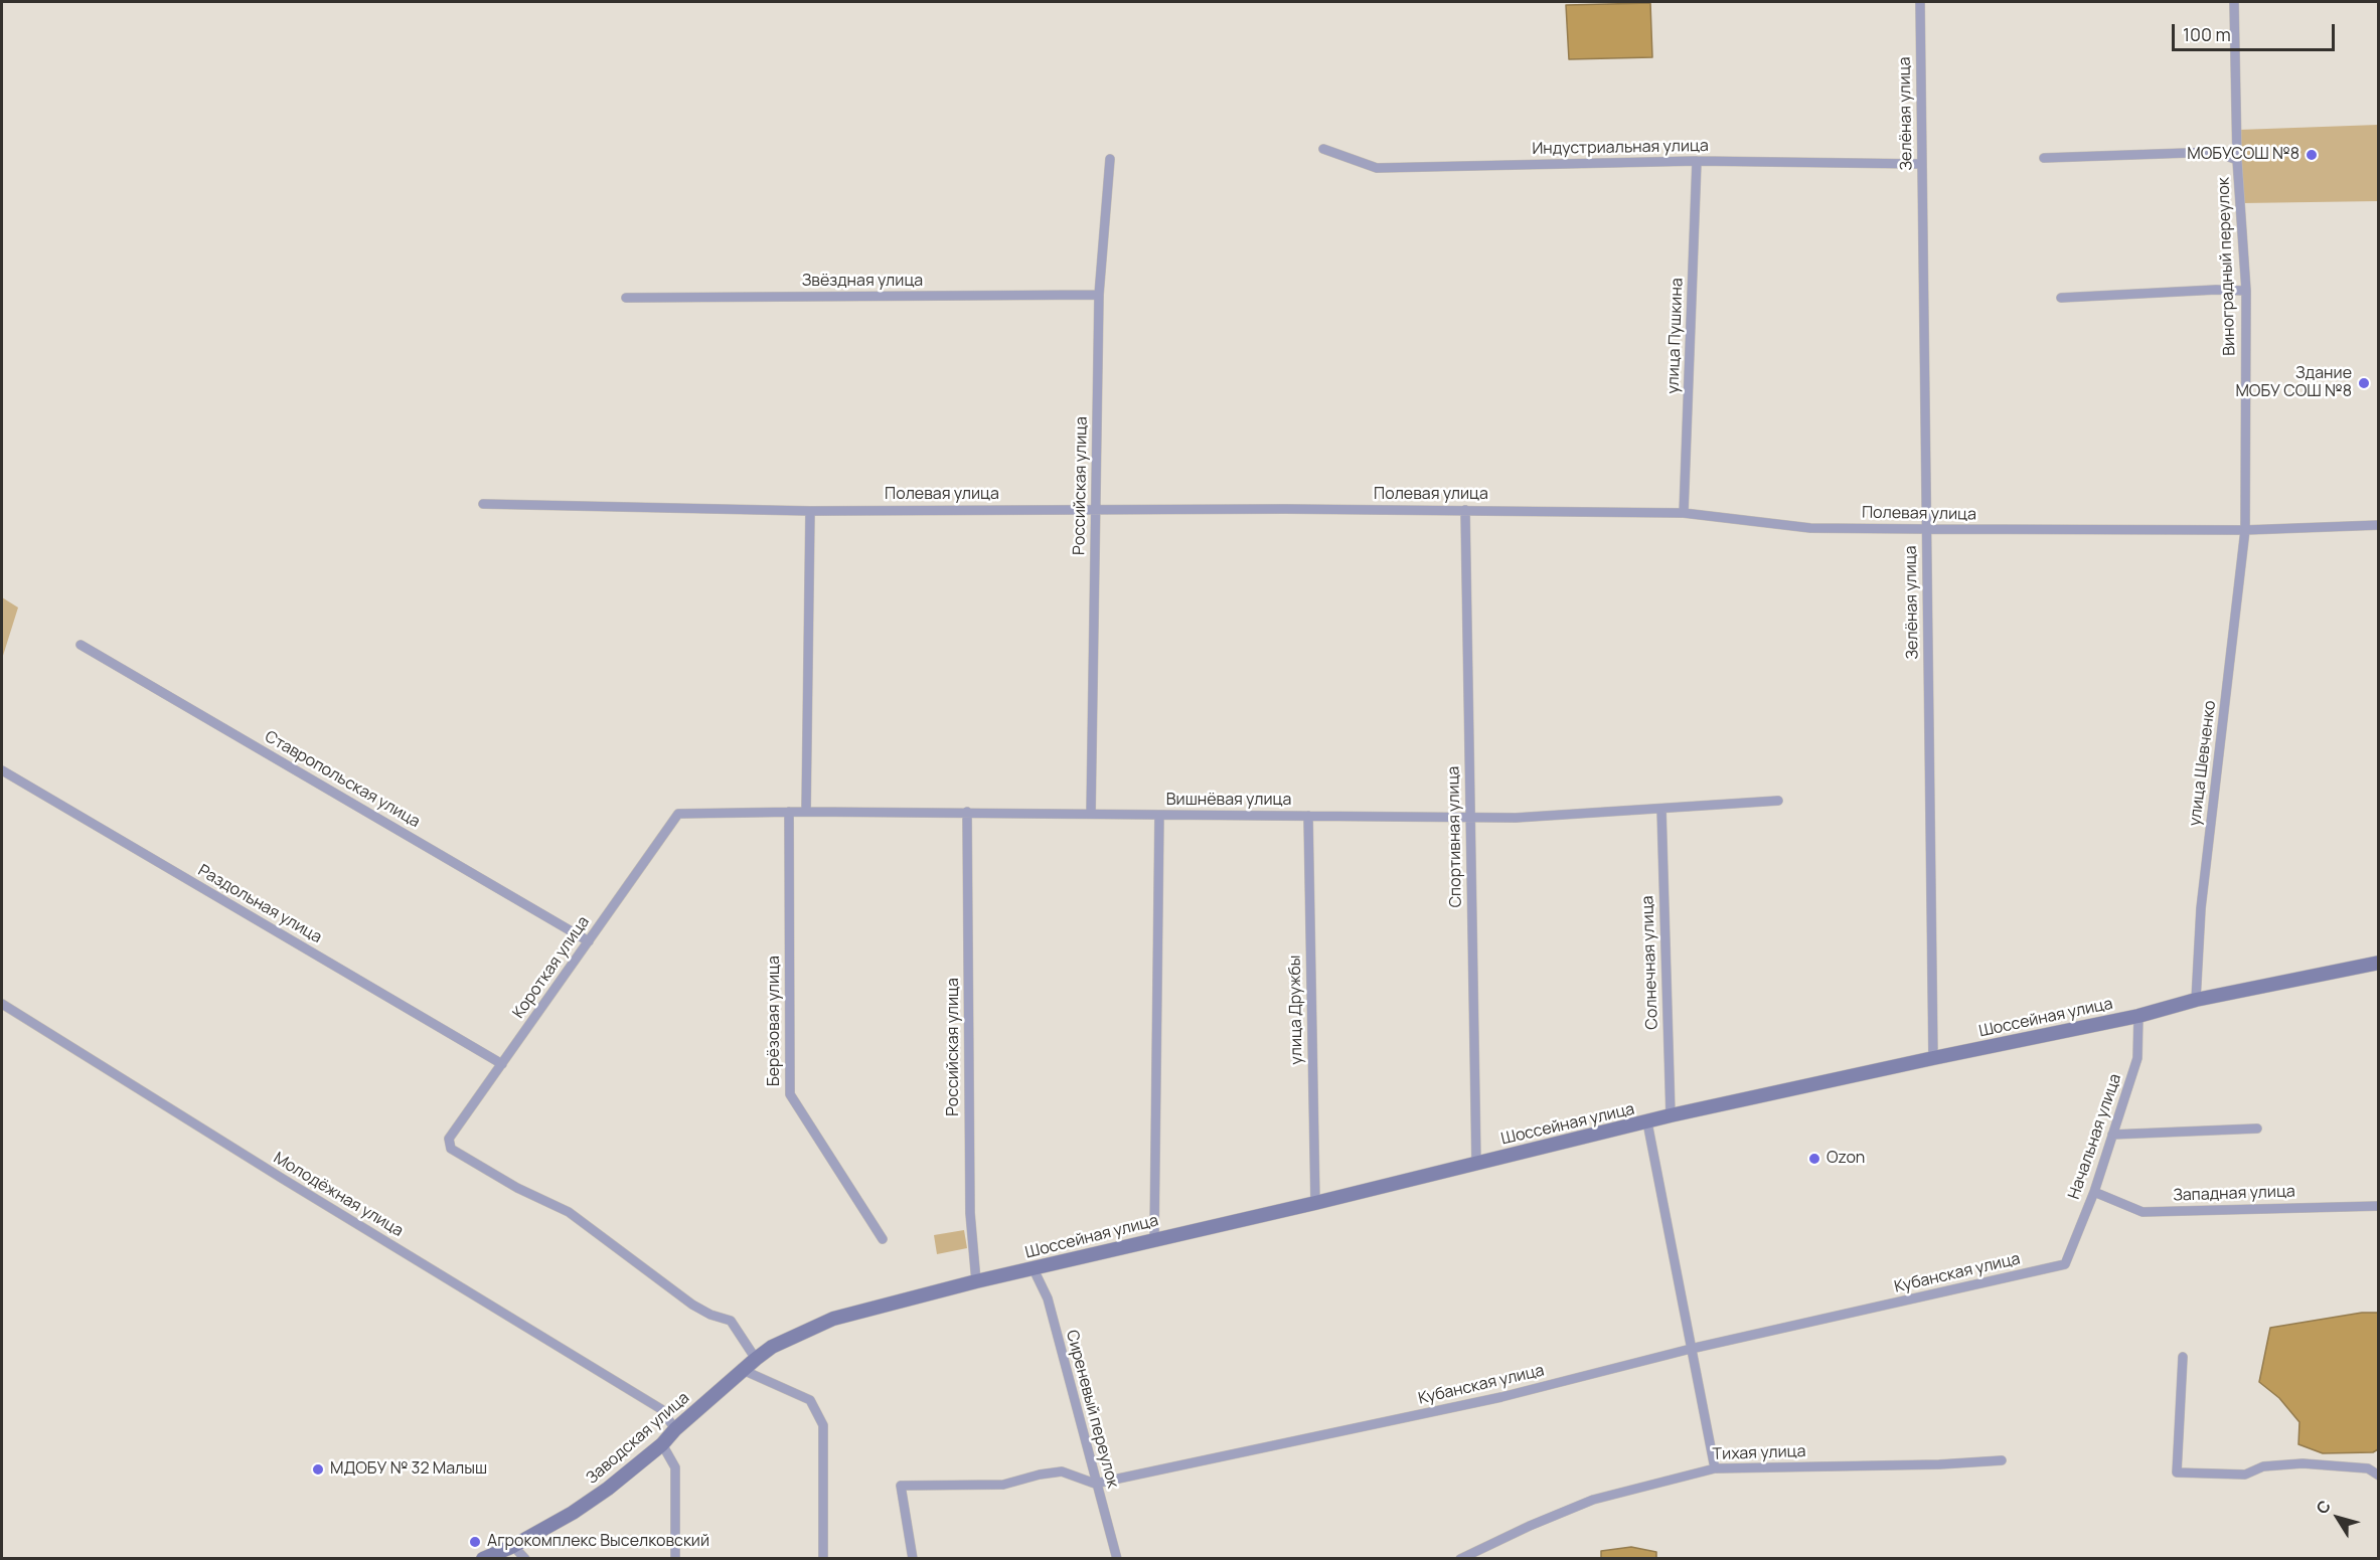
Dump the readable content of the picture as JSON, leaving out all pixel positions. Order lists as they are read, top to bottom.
{
  "streets": {
    "main road": ["Шоссейная улица", "Заводская улица"],
    "street": [
      "Зелёная улица",
      "Индустриальная улица",
      "Виноградный переулок",
      "Звёздная улица",
      "улица Пушкина",
      "Российская улица",
      "Полевая улица",
      "улица Шевченко",
      "Ставропольская улица",
      "Вишнёвая улица",
      "Спортивная улица",
      "Раздольная улица",
      "Солнечная улица",
      "Короткая улица",
      "улица Дружбы",
      "Берёзовая улица",
      "Начальная улица",
      "Западная улица",
      "Молодёжная улица",
      "Кубанская улица",
      "Сиреневый переулок",
      "Тихая улица"
    ]
  },
  "crossings": [
    ["Зелёная улица", "Индустриальная улица"],
    ["Зелёная улица", "Полевая улица"],
    ["Зелёная улица", "Шоссейная улица"],
    ["Индустриальная улица", "улица Пушкина"],
    ["Виноградный переулок", "Полевая улица"],
    ["Виноградный переулок", "улица Шевченко"],
    ["Звёздная улица", "Российская улица"],
    ["улица Пушкина", "Полевая улица"],
    ["Российская улица", "Полевая улица"],
    ["Российская улица", "Вишнёвая улица"],
    ["Российская улица", "Шоссейная улица"],
    ["Полевая улица", "улица Шевченко"],
    ["Полевая улица", "Спортивная улица"],
    ["улица Шевченко", "Шоссейная улица"],
    ["Ставропольская улица", "Короткая улица"],
    ["Вишнёвая улица", "Спортивная улица"],
    ["Вишнёвая улица", "Солнечная улица"],
    ["Вишнёвая улица", "Короткая улица"],
    ["Вишнёвая улица", "улица Дружбы"],
    ["Вишнёвая улица", "Берёзовая улица"],
    ["Спортивная улица", "Шоссейная улица"],
    ["Раздольная улица", "Короткая улица"],
    ["Солнечная улица", "Шоссейная улица"],
    ["Короткая улица", "Заводская улица"],
    ["улица Дружбы", "Шоссейная улица"],
    ["Шоссейная улица", "Начальная улица"],
    ["Шоссейная улица", "Сиреневый переулок"],
    ["Шоссейная улица", "Заводская улица"],
    ["Начальная улица", "Западная улица"],
    ["Начальная улица", "Кубанская улица"],
    ["Молодёжная улица", "Заводская улица"],
    ["Кубанская улица", "Сиреневый переулок"]
  ],
  "places": [
    "МОБУСОШ №8",
    "Здание МОБУ СОШ №8",
    "Ozon",
    "МДОБУ № 32 Малыш",
    "Агрокомплекс Выселковский"
  ],
  "scale_bar": "100 m",
  "north": "top left"
}
